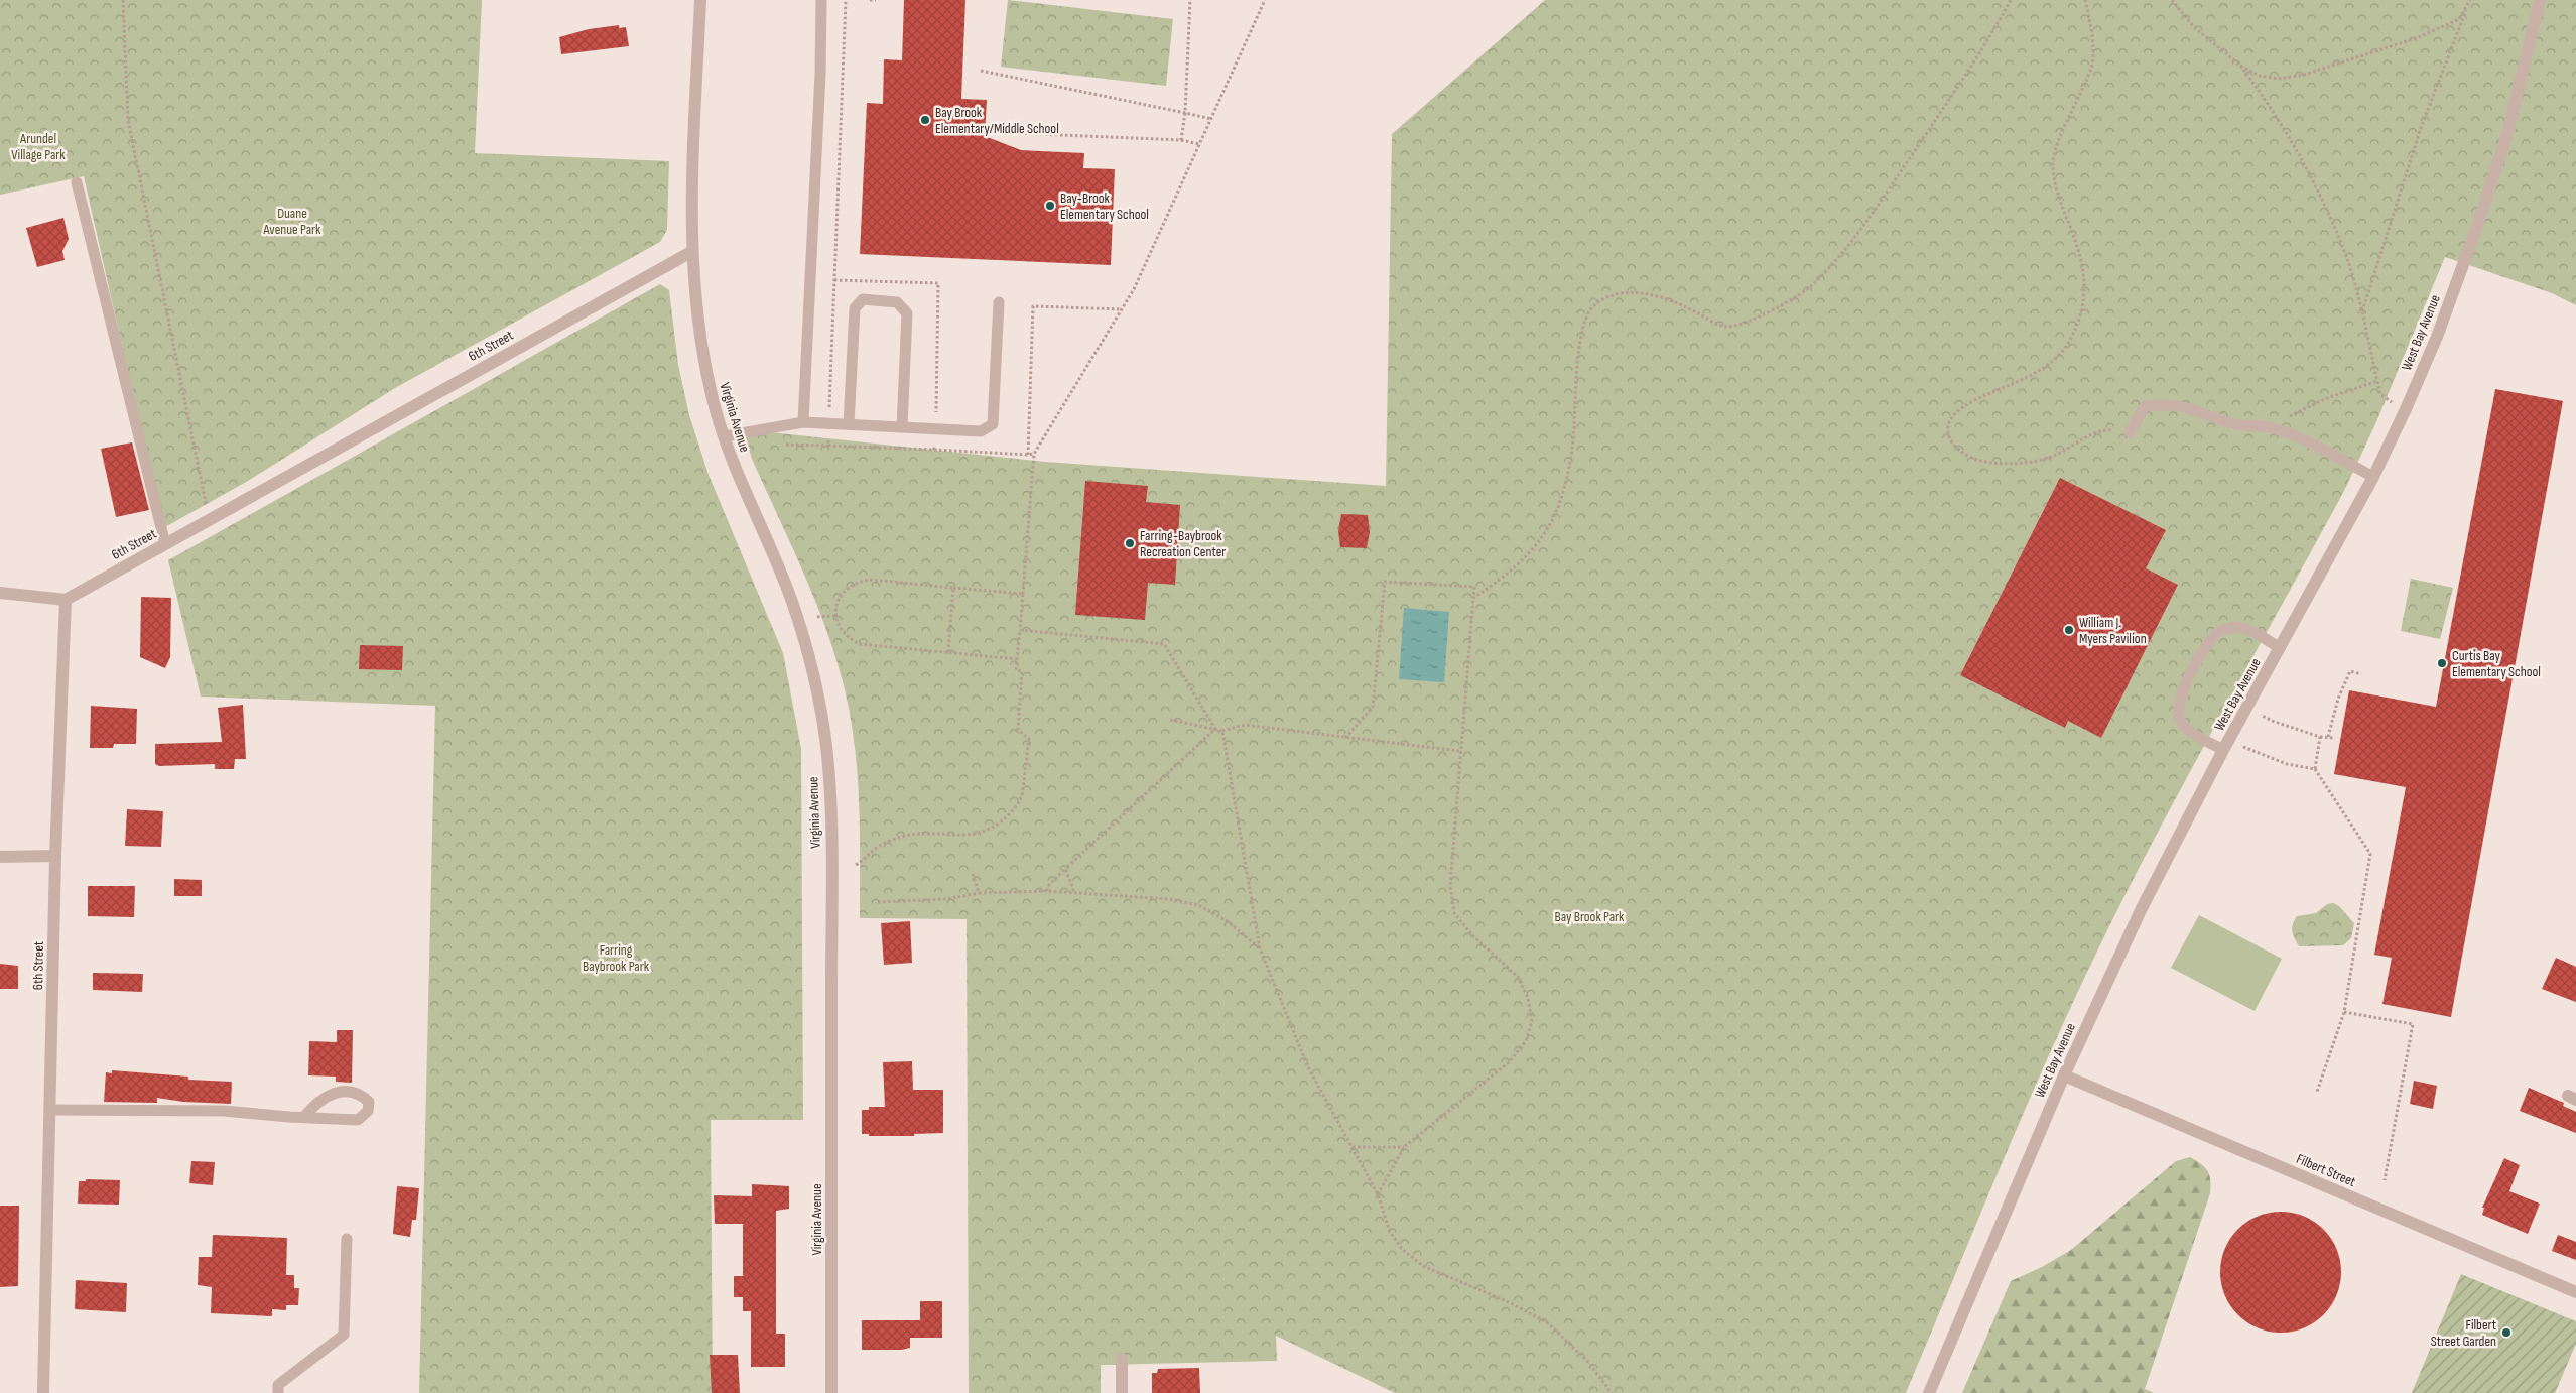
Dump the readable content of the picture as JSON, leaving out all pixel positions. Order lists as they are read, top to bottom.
{
  "streets": {
    "street": [
      "West Bay Avenue",
      "6th Street",
      "Virginia Avenue",
      "Filbert Street"
    ]
  },
  "crossings": [
    ["West Bay Avenue", "Filbert Street"],
    ["6th Street", "Virginia Avenue"]
  ],
  "parks": [
    "Arundel Village Park",
    "Duane Avenue Park",
    "Bay Brook Park",
    "Farring Baybrook Park"
  ],
  "places": [
    "Bay Brook Elementary/Middle School",
    "Bay-Brook Elementary School",
    "Farring-Baybrook Recreation Center",
    "William J. Myers Pavilion",
    "Curtis Bay Elementary School",
    "Filbert Street Garden"
  ]
}
